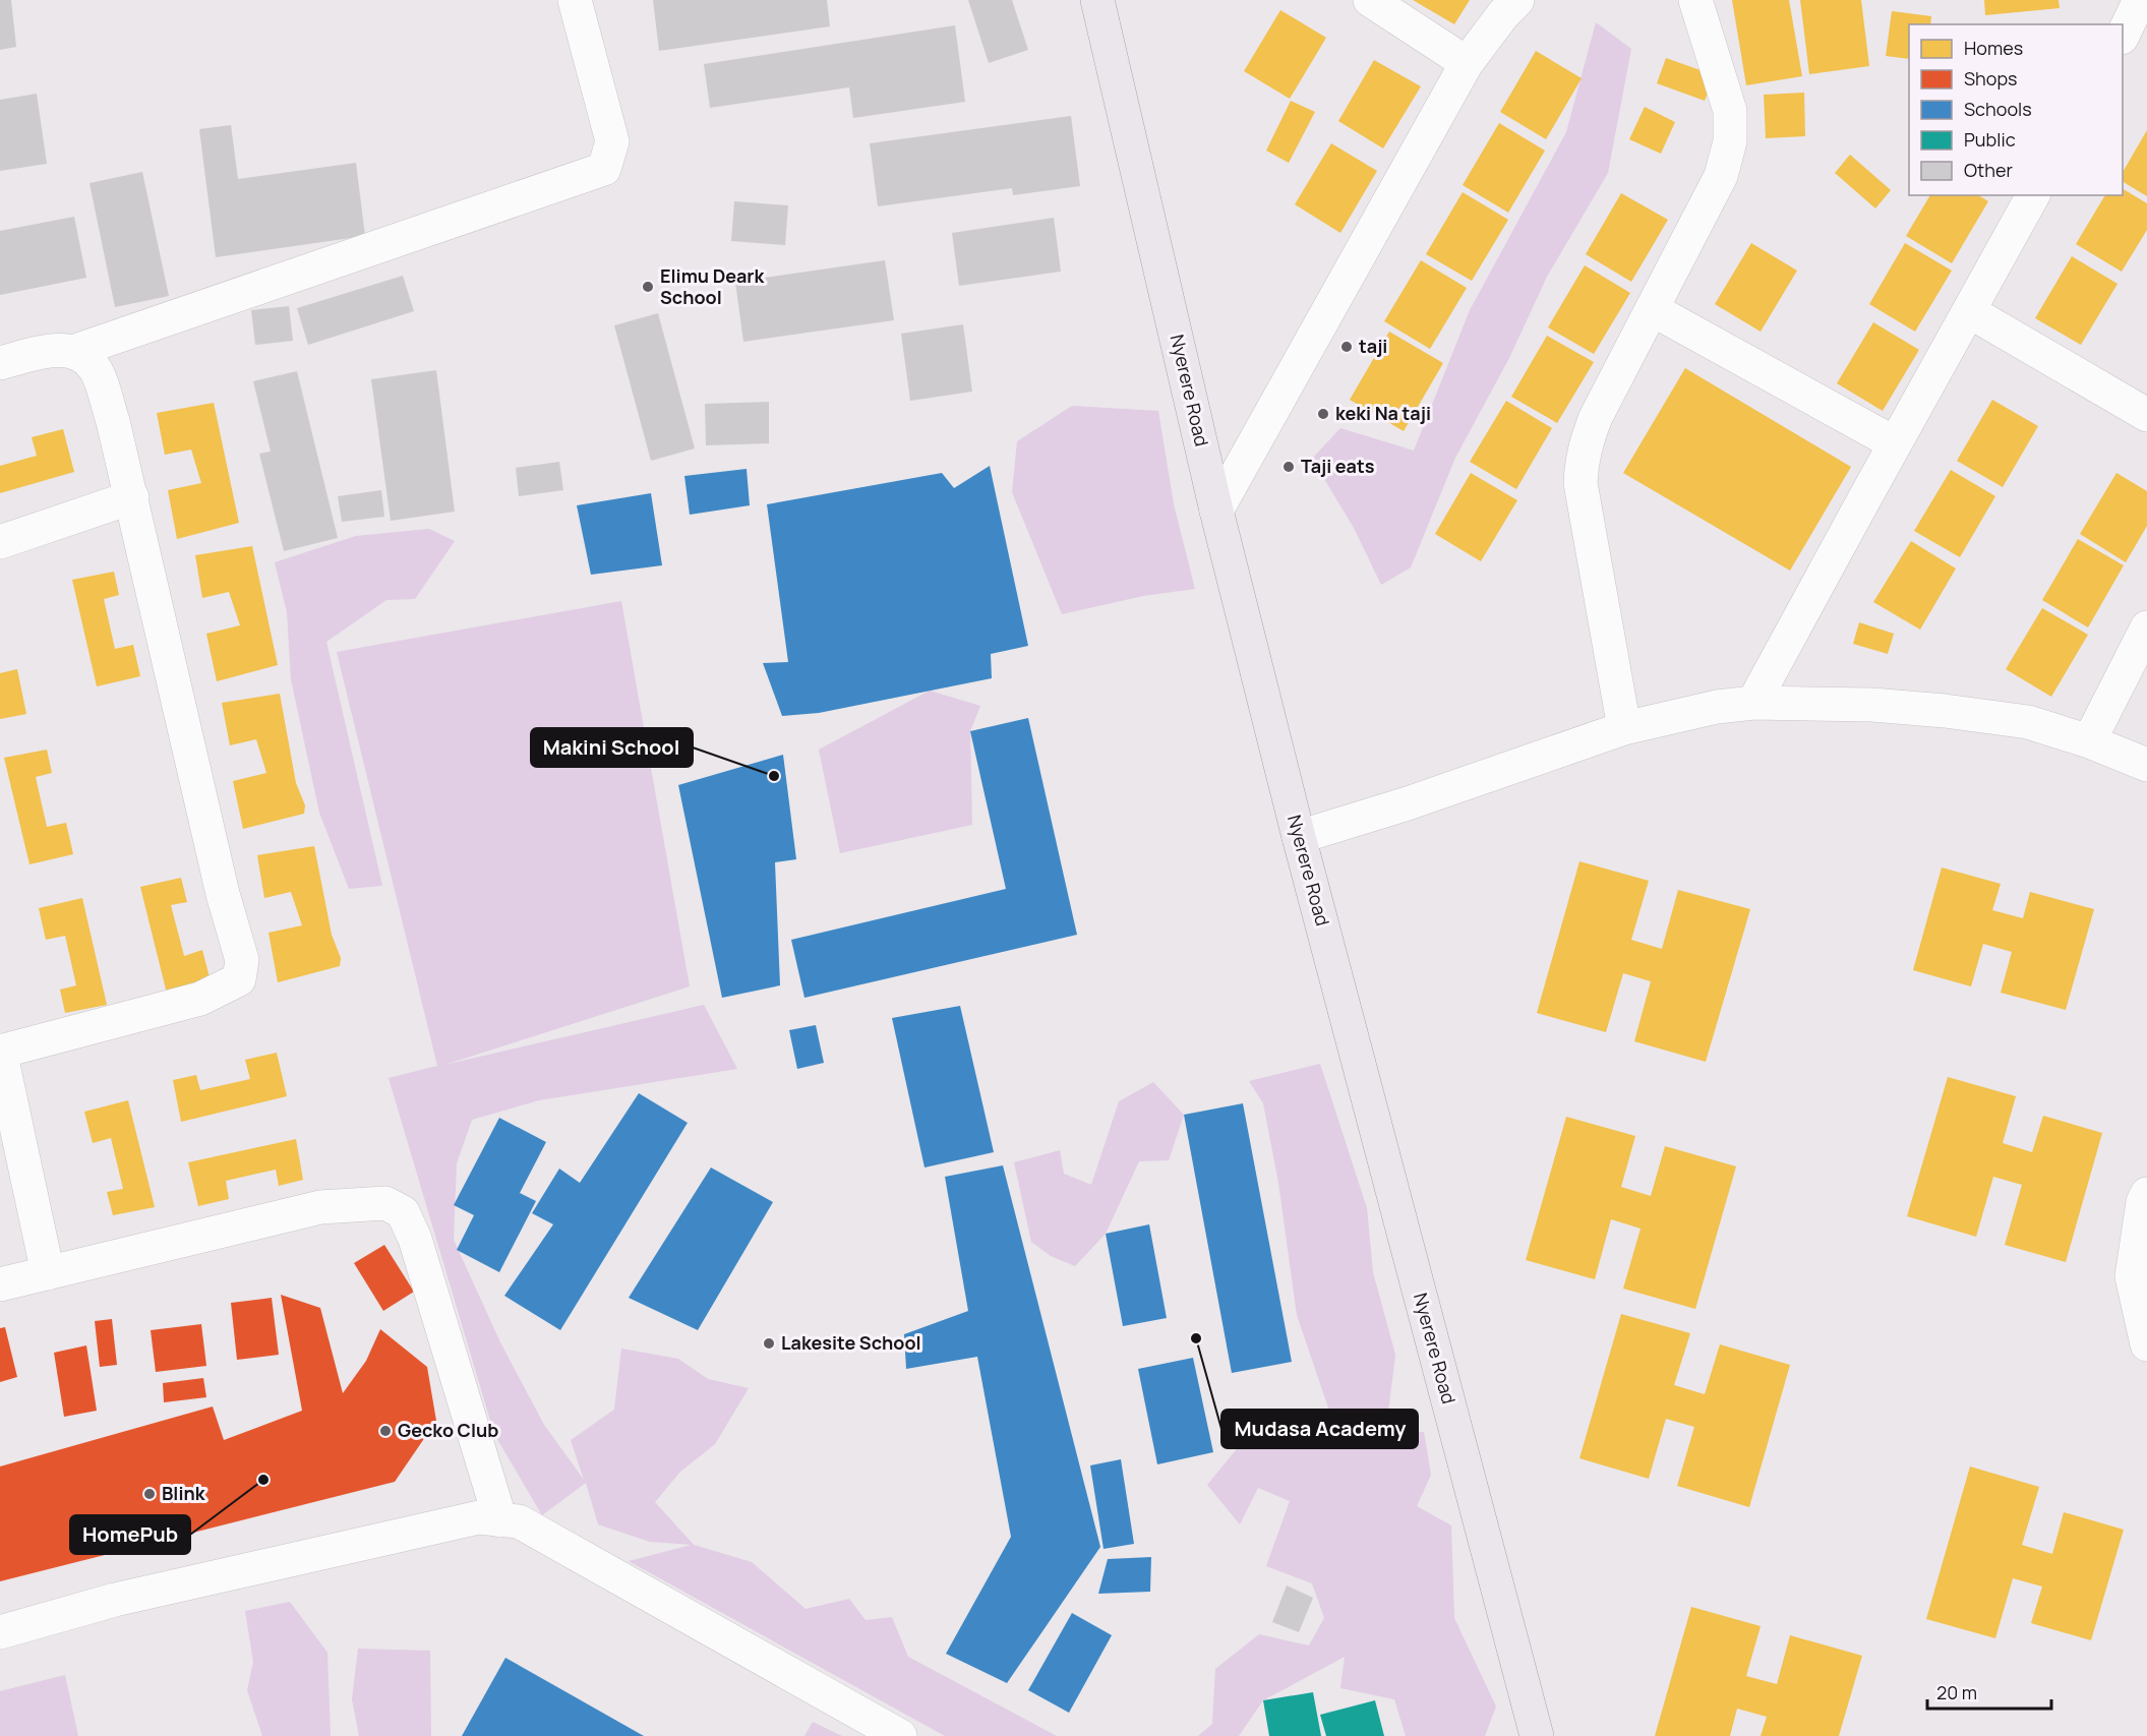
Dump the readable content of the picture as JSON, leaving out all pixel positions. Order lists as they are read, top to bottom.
{
  "streets": {
    "main road": ["Nyerere Road"]
  },
  "places": [
    "Elimu Deark School",
    "taji",
    "keki Na taji",
    "Taji eats",
    "Makini School",
    "Mudasa Academy",
    "Lakesite School",
    "Gecko Club",
    "HomePub",
    "Blink"
  ],
  "legend": [
    "Homes",
    "Shops",
    "Schools",
    "Public",
    "Other"
  ],
  "scale_bar": "20 m"
}
